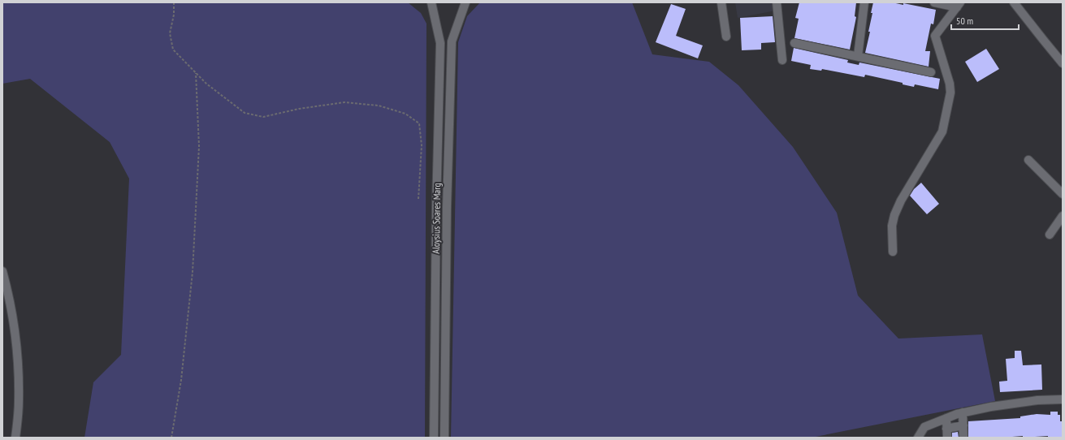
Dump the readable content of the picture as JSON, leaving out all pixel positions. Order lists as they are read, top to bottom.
{
  "streets": {
    "street": ["Aloysius Soares Marg"]
  },
  "scale_bar": "50 m"
}
